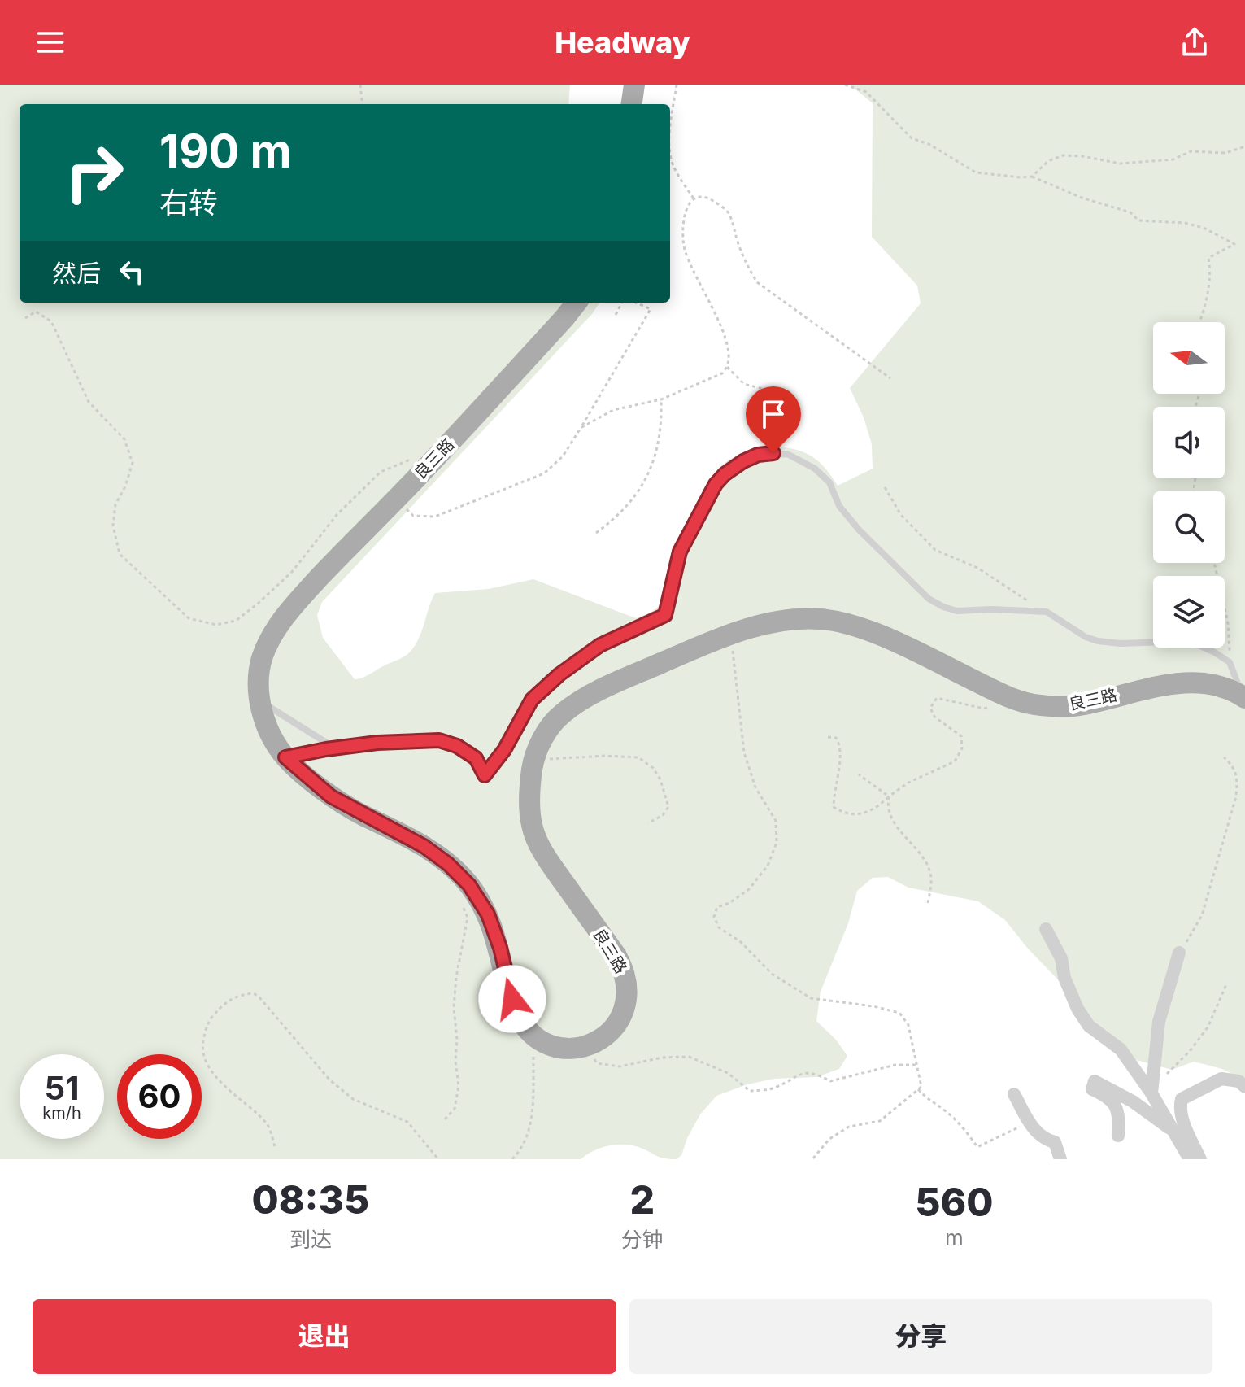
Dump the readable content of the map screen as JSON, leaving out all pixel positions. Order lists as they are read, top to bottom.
{
  "streets": {
    "main road": ["良三路"]
  },
  "north": "left",
  "page": {
    "header": "Headway",
    "turn": ["190 m", "右转"],
    "then": "然后",
    "speed": "51 km/h",
    "limit": "60",
    "eta": [
      "08:35",
      "到达",
      "2",
      "分钟",
      "560",
      "m"
    ],
    "buttons": ["退出", "分享"]
  }
}
